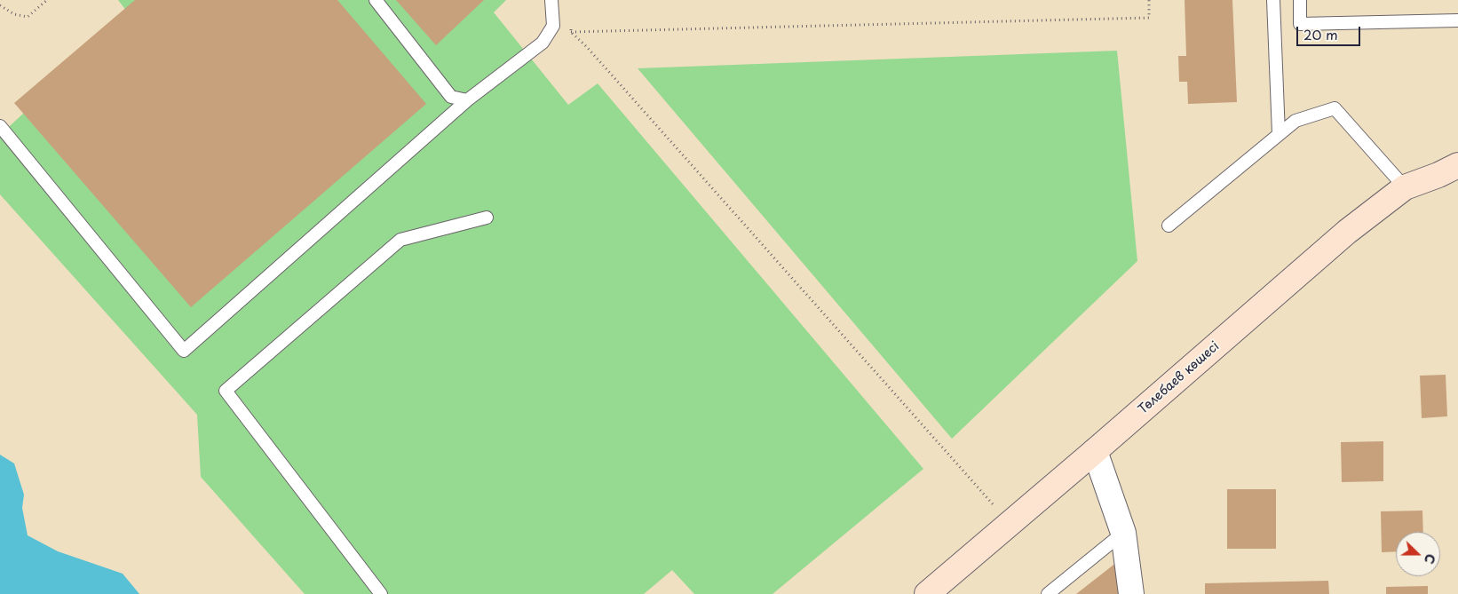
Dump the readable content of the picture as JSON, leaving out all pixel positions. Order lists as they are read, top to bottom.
{
  "streets": {
    "street": ["Төлебаев көшесі"]
  },
  "scale_bar": "20 m",
  "north": "right"
}
